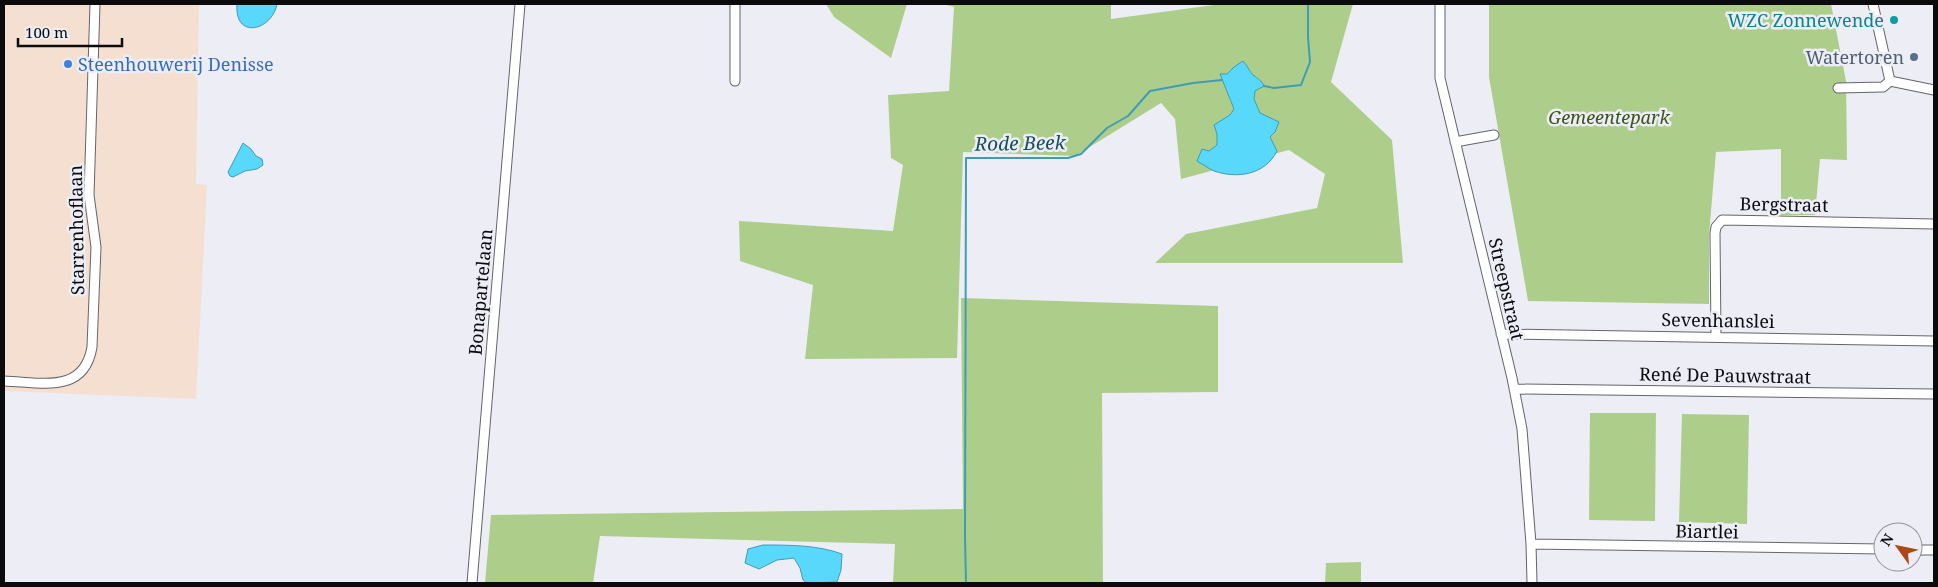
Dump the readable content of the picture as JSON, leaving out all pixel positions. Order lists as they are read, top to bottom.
{
  "streets": {
    "street": [
      "Bergstraat",
      "Starrenhoflaan",
      "Streepstraat",
      "Bonapartelaan",
      "Sevenhanslei",
      "René De Pauwstraat",
      "Biartlei"
    ]
  },
  "crossings": [
    ["Bergstraat", "Sevenhanslei"],
    ["Streepstraat", "Sevenhanslei"],
    ["Streepstraat", "René De Pauwstraat"],
    ["Streepstraat", "Biartlei"]
  ],
  "water": ["Rode Beek"],
  "parks": ["Gemeentepark"],
  "places": ["WZC Zonnewende", "Watertoren", "Steenhouwerij Denisse"],
  "scale_bar": "100 m",
  "north": "top left"
}
